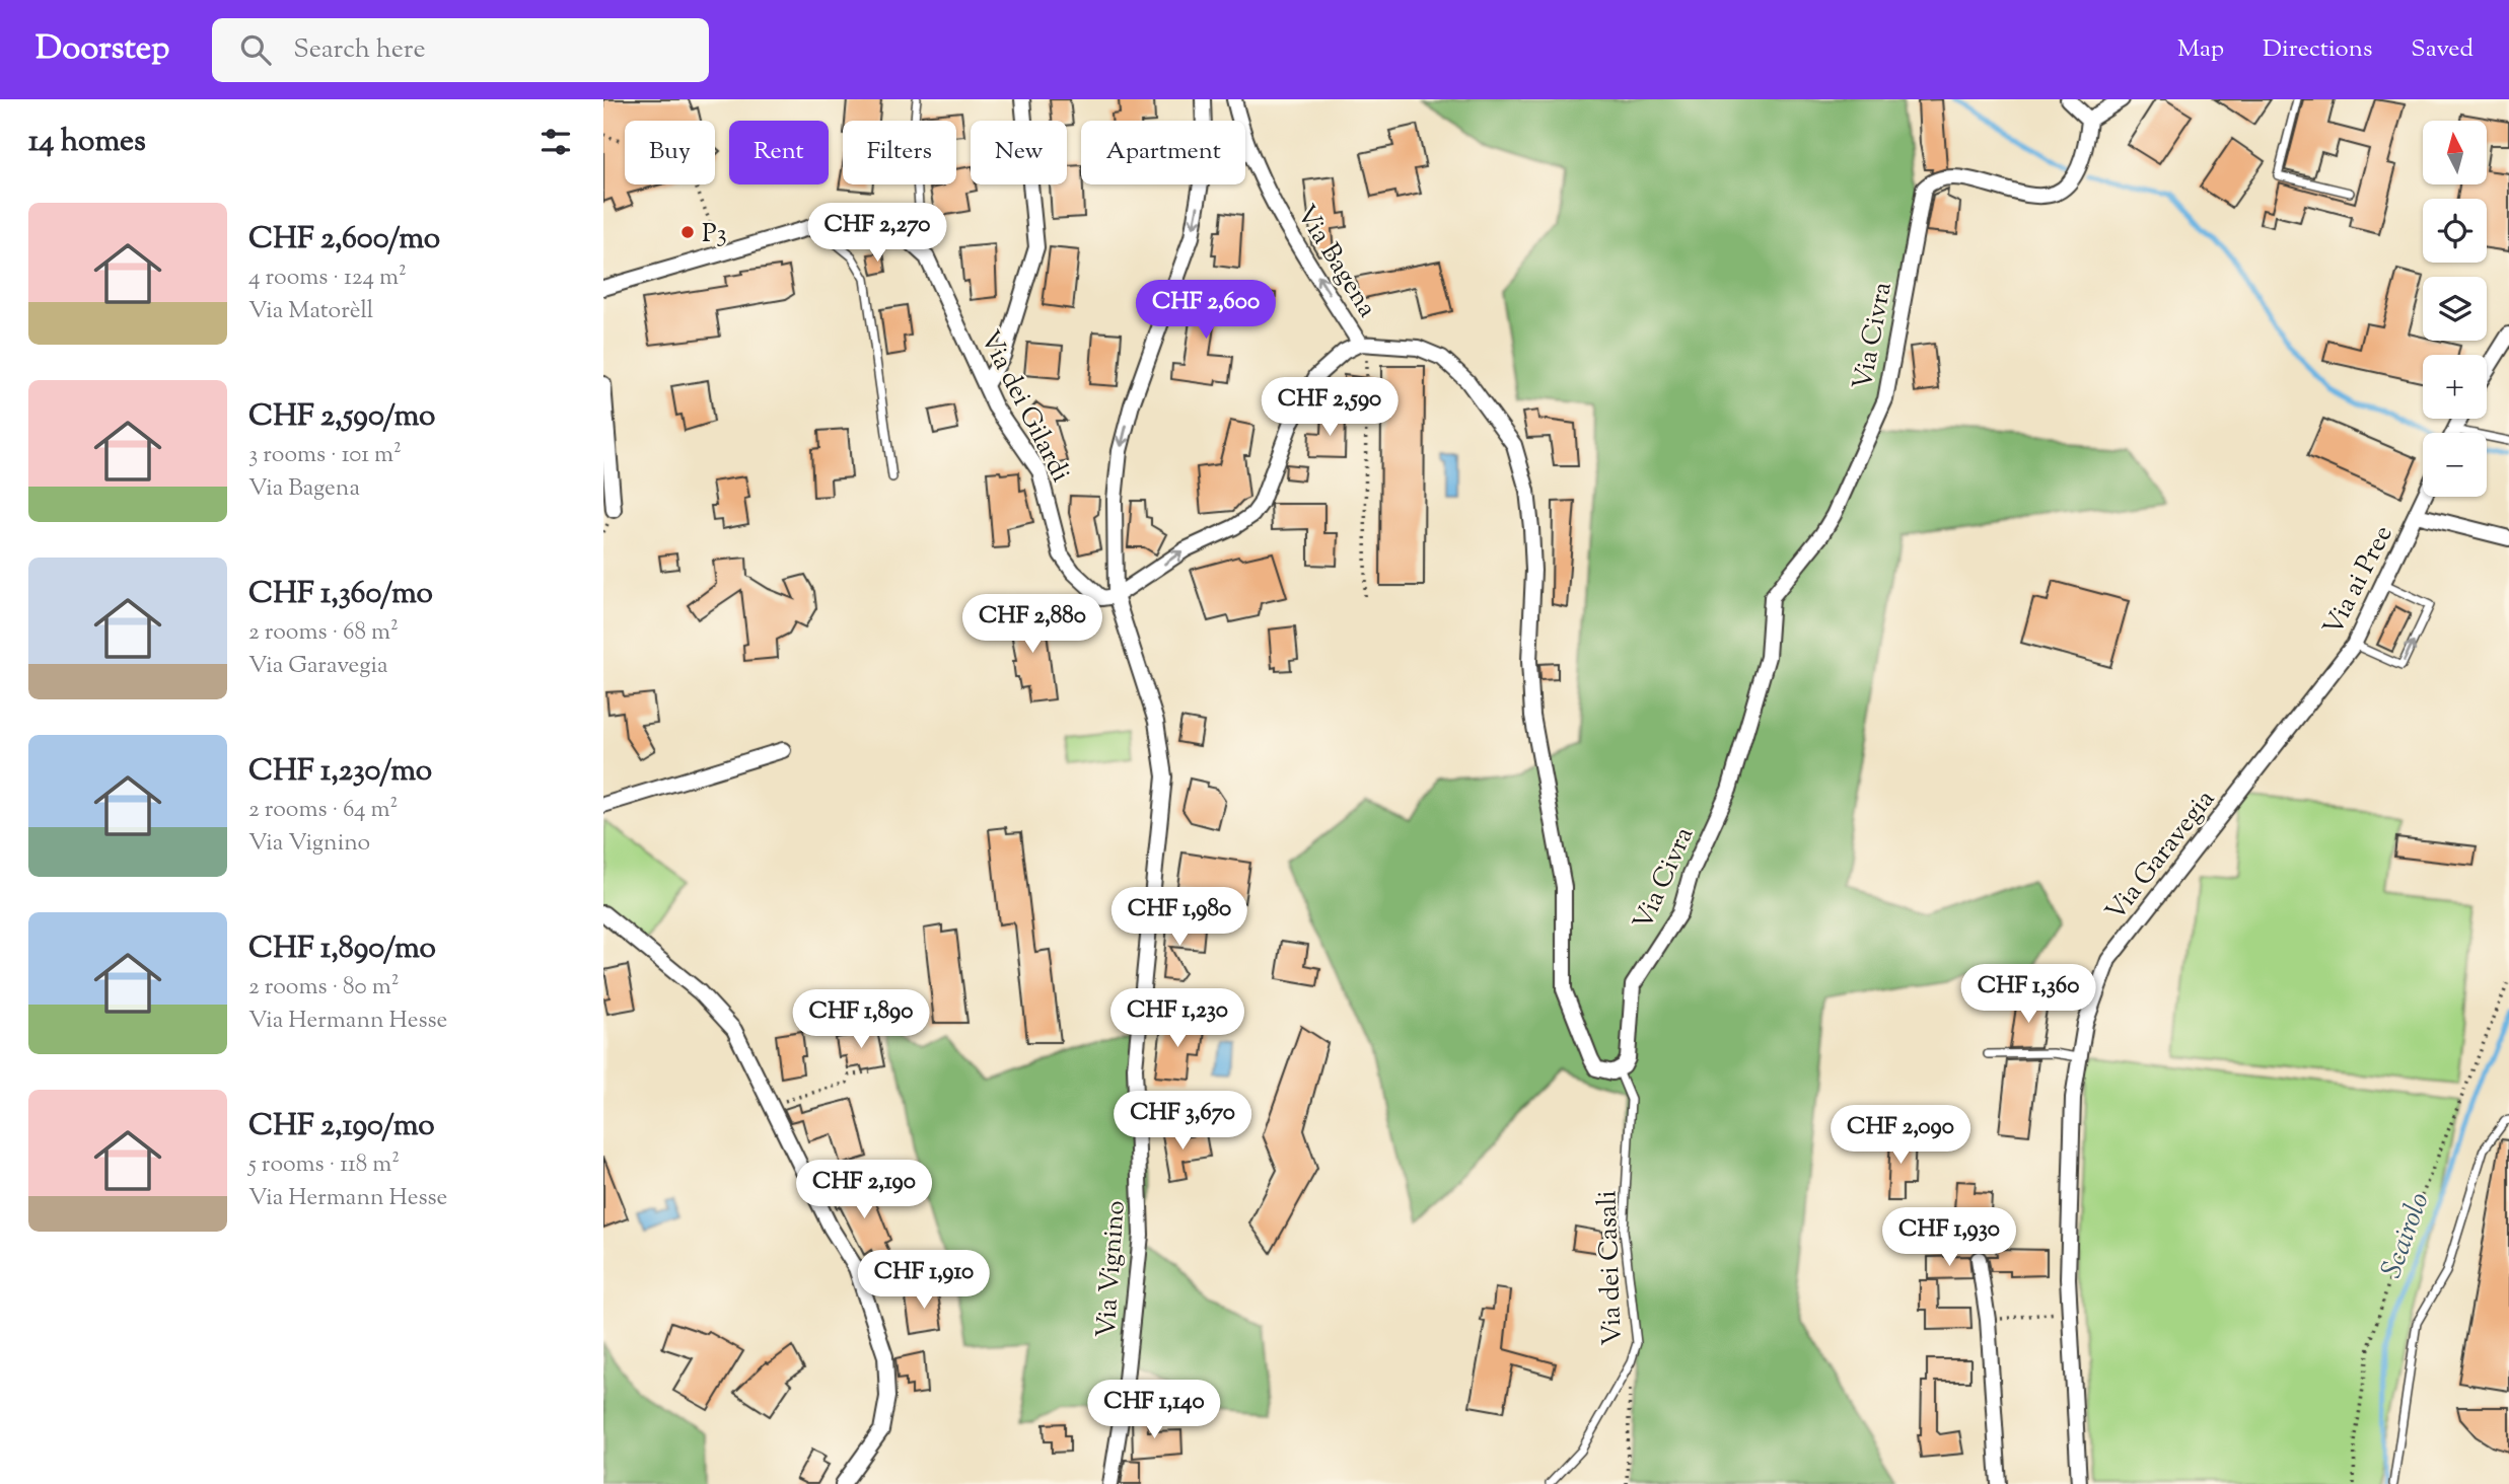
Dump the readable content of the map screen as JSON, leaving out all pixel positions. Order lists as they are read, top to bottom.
{
  "streets": {
    "street": [
      "Via Bagena",
      "Via Civra",
      "Via dei Gilardi",
      "Via ai Pree",
      "Via Garavegia",
      "Via Vignino"
    ],
    "lane": ["Via dei Casali"]
  },
  "crossings": [
    ["Via Bagena", "Via dei Gilardi"],
    ["Via Bagena", "Via Vignino"],
    ["Via Civra", "Via dei Casali"],
    ["Via dei Gilardi", "Via Vignino"],
    ["Via ai Pree", "Via Garavegia"]
  ],
  "one_way": ["Via Vignino"],
  "water": ["Scairolo"],
  "places": ["P3"],
  "north": "top",
  "page": {
    "header": "Doorstep",
    "search": "Search here",
    "nav": ["Map", "Directions", "Saved"],
    "heading": "14 homes",
    "map_buttons": ["+", "−"],
    "chip": [
      "Buy",
      "Rent",
      "Filters",
      "New",
      "Apartment"
    ],
    "list": [
      {
        "name": "CHF 2,600/mo",
        "note": "4 rooms · 124 m² · Via Matorèll"
      },
      {
        "name": "CHF 2,590/mo",
        "note": "3 rooms · 101 m² · Via Bagena"
      },
      {
        "name": "CHF 1,360/mo",
        "note": "2 rooms · 68 m² · Via Garavegia"
      },
      {
        "name": "CHF 1,230/mo",
        "note": "2 rooms · 64 m² · Via Vignino"
      },
      {
        "name": "CHF 1,890/mo",
        "note": "2 rooms · 80 m² · Via Hermann Hesse"
      },
      {
        "name": "CHF 2,190/mo",
        "note": "5 rooms · 118 m² · Via Hermann Hesse"
      }
    ],
    "price": [
      "CHF 2,270",
      "CHF 2,600",
      "CHF 2,590",
      "CHF 2,880",
      "CHF 1,980",
      "CHF 1,360",
      "CHF 1,230",
      "CHF 1,890",
      "CHF 3,670",
      "CHF 2,090",
      "CHF 2,190",
      "CHF 1,930",
      "CHF 1,910",
      "CHF 1,140"
    ]
  }
}
